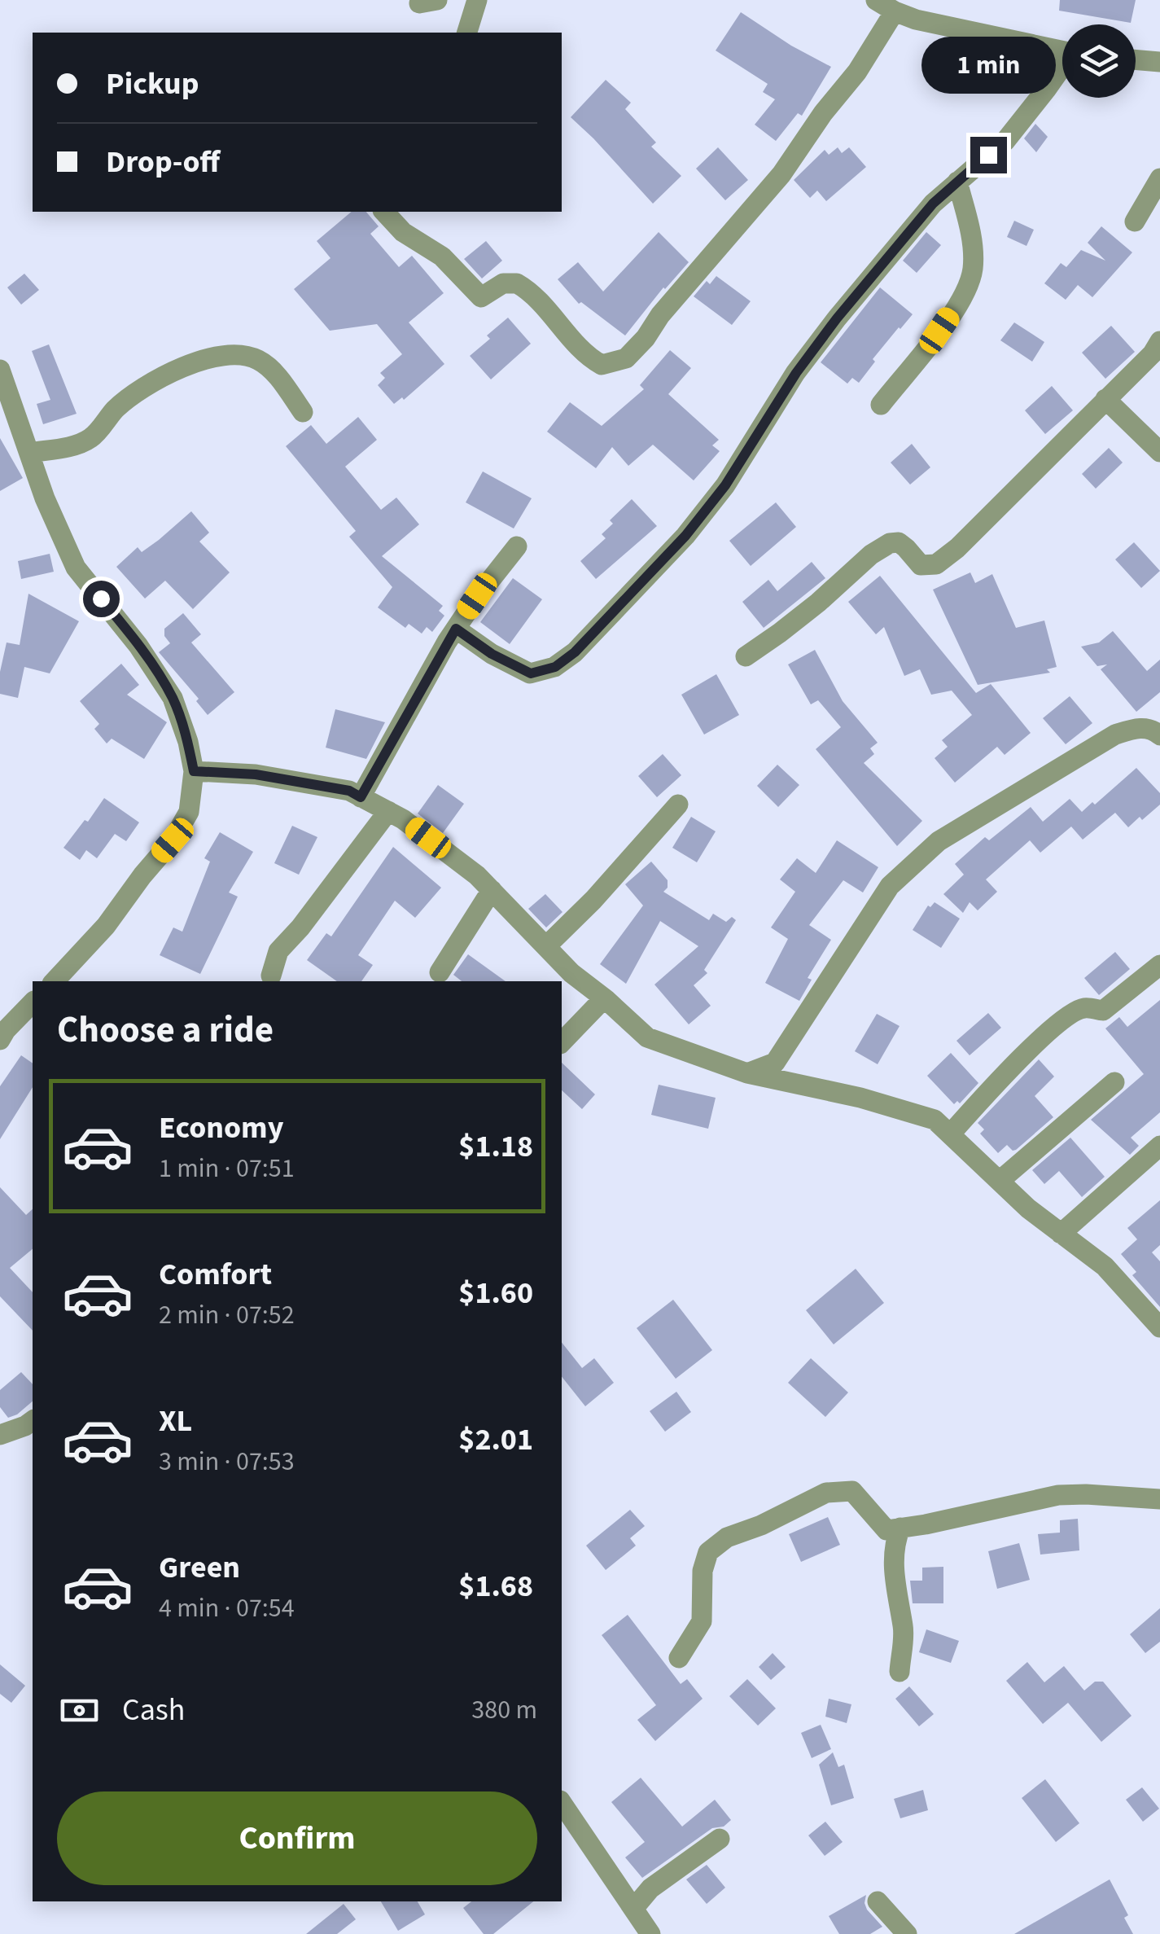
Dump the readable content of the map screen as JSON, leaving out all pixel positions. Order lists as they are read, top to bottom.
{
  "page": {
    "banner": ["Pickup", "Drop-off"],
    "bubble": "1 min",
    "heading": "Choose a ride",
    "list": [
      {
        "name": "Economy",
        "note": "1 min · 07:51",
        "value": "$1.18"
      },
      {
        "name": "Comfort",
        "note": "2 min · 07:52",
        "value": "$1.60"
      },
      {
        "name": "XL",
        "note": "3 min · 07:53",
        "value": "$2.01"
      },
      {
        "name": "Green",
        "note": "4 min · 07:54",
        "value": "$1.68"
      }
    ],
    "pay": ["Cash", "380 m"],
    "buttons": "Confirm"
  }
}
